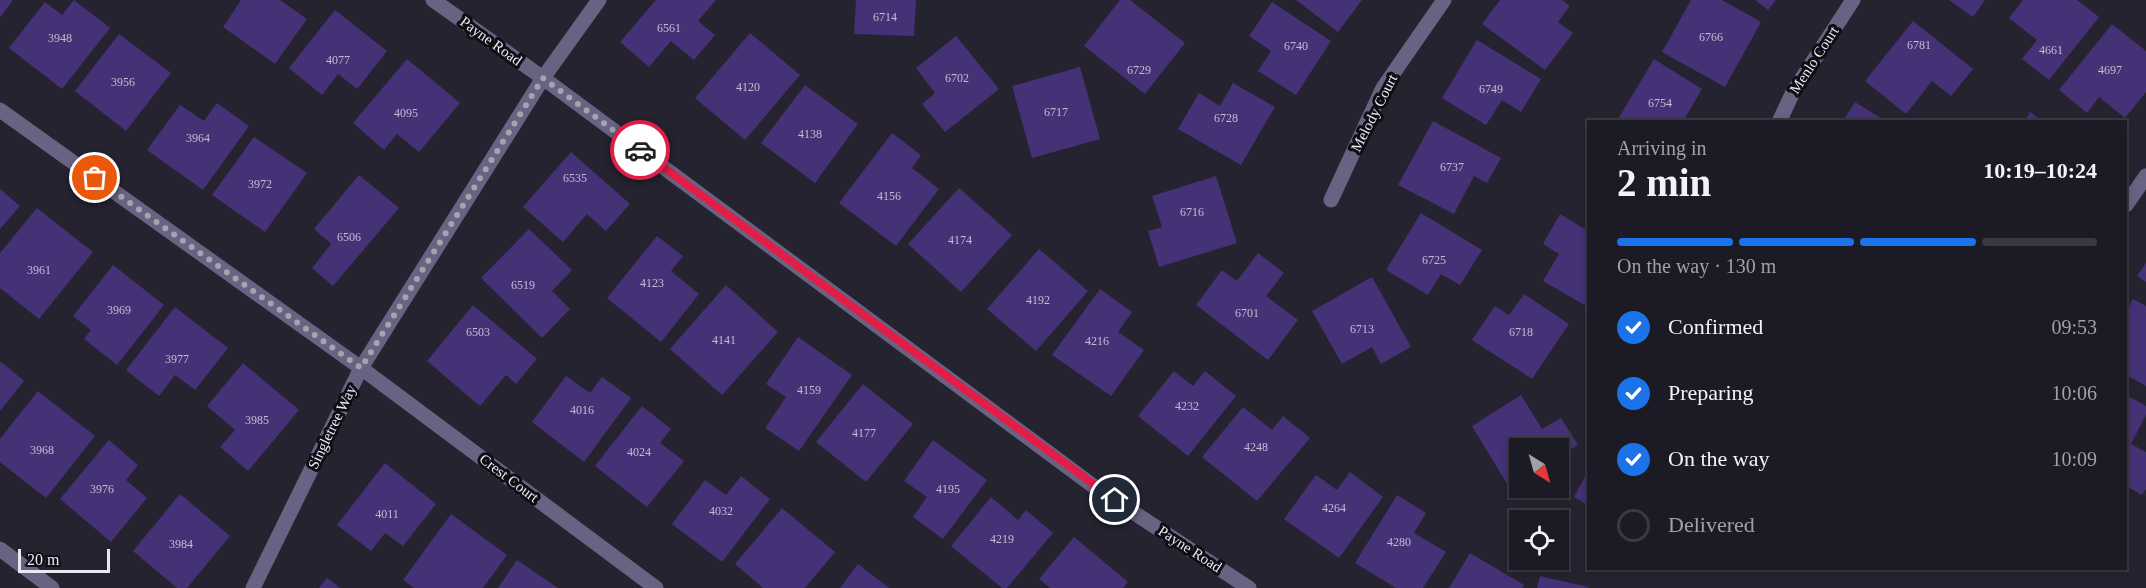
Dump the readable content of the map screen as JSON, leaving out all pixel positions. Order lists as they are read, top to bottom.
{
  "streets": {
    "street": [
      "Payne Road",
      "Menlo Court",
      "Melody Court",
      "Singletree Way",
      "Crest Court"
    ]
  },
  "crossings": [
    ["Payne Road", "Singletree Way"],
    ["Singletree Way", "Crest Court"]
  ],
  "house_numbers": [
    "6714",
    "6561",
    "6766",
    "3948",
    "6781",
    "6740",
    "4661",
    "4077",
    "6729",
    "4697",
    "6702",
    "3956",
    "4120",
    "6749",
    "6754",
    "6717",
    "4095",
    "6728",
    "4138",
    "3964",
    "6737",
    "6535",
    "3972",
    "4156",
    "6716",
    "6506",
    "4174",
    "6725",
    "3961",
    "4123",
    "6519",
    "4192",
    "3969",
    "6701",
    "6713",
    "6503",
    "6718",
    "4141",
    "4216",
    "3977",
    "4159",
    "4232",
    "4016",
    "3985",
    "4177",
    "4248",
    "3968",
    "4024",
    "3976",
    "4195",
    "4264",
    "4032",
    "4011",
    "4219",
    "4280",
    "3984"
  ],
  "scale_bar": "20 m",
  "north": "bottom right",
  "page": {
    "heading": ["2 min", "Arriving in", "10:19–10:24"],
    "bar": "On the way · 130 m",
    "list": [
      ["Confirmed", "09:53"],
      ["Preparing", "10:06"],
      ["On the way", "10:09"],
      "Delivered"
    ],
    "scale": "20 m"
  }
}
